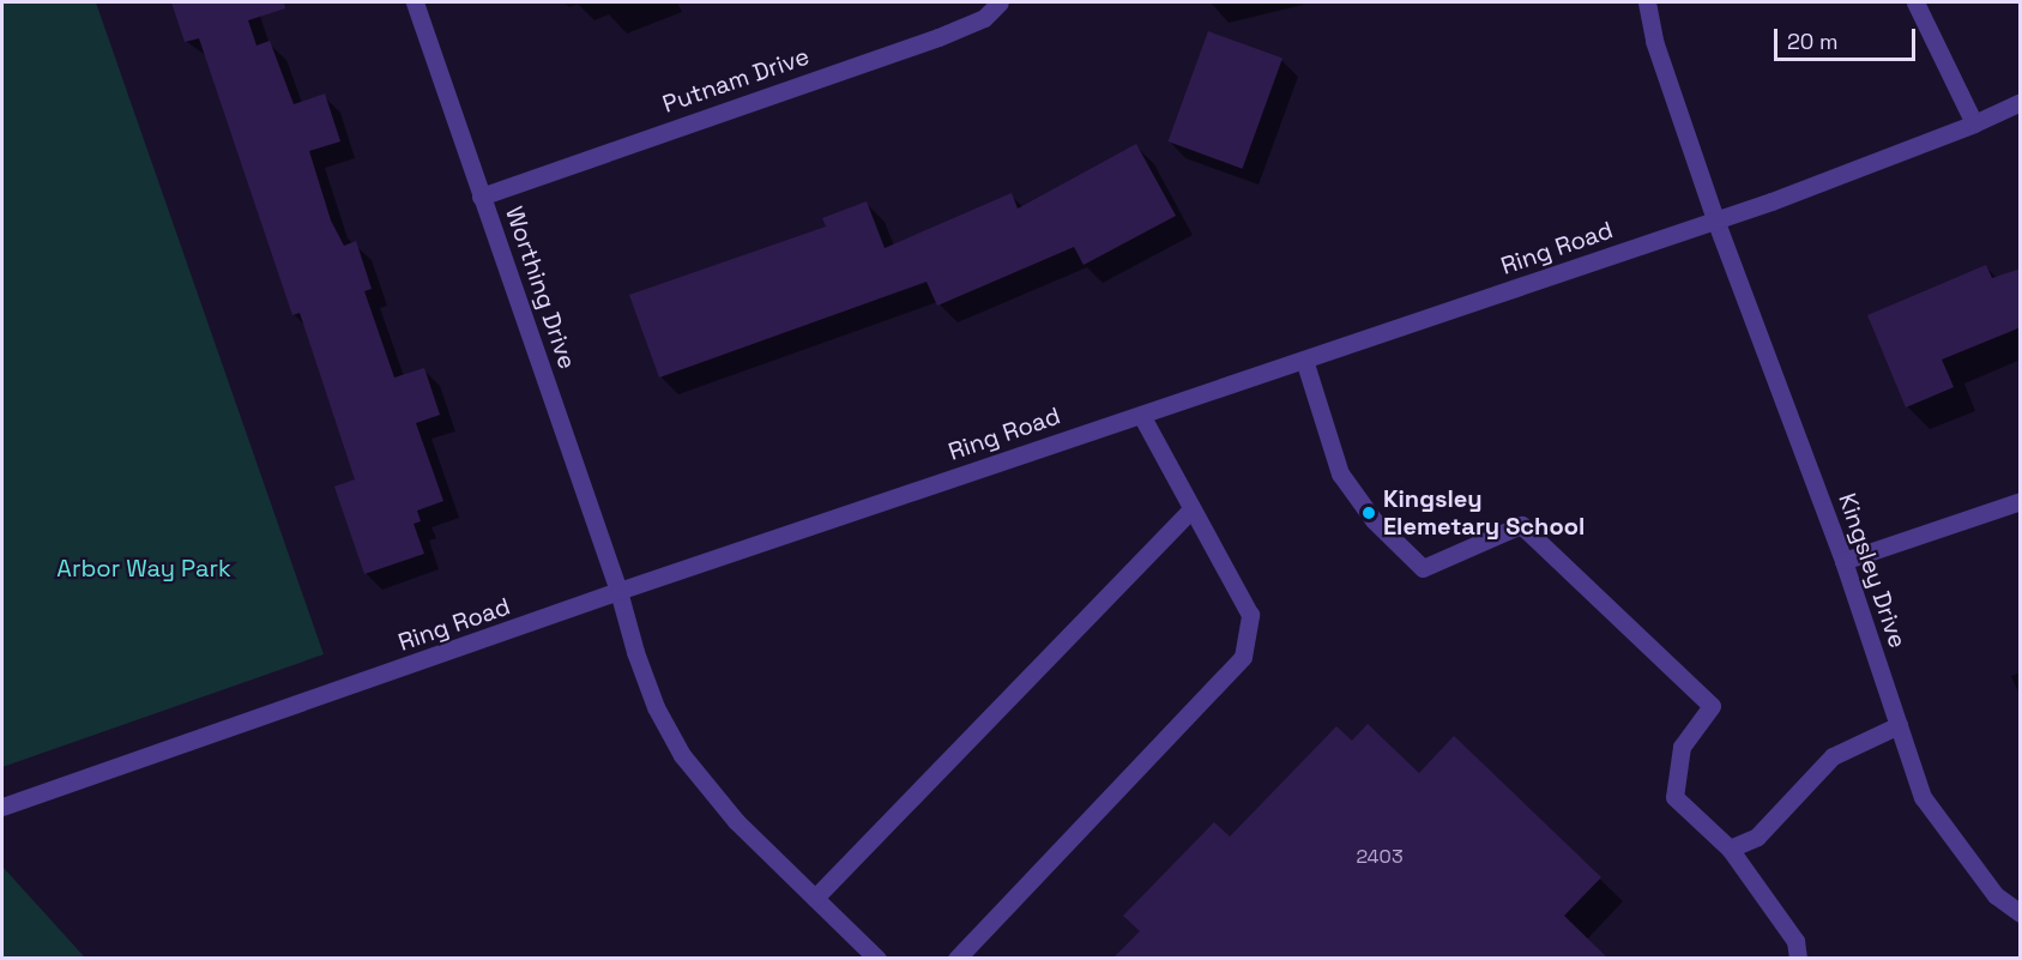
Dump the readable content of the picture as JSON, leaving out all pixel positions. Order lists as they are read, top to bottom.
{
  "streets": {
    "street": [
      "Putnam Drive",
      "Ring Road",
      "Worthing Drive",
      "Kingsley Drive"
    ]
  },
  "crossings": [
    ["Putnam Drive", "Worthing Drive"],
    ["Ring Road", "Worthing Drive"],
    ["Ring Road", "Kingsley Drive"]
  ],
  "parks": ["Arbor Way Park"],
  "places": ["Kingsley Elemetary School"],
  "house_numbers": ["2403"],
  "scale_bar": "20 m"
}
